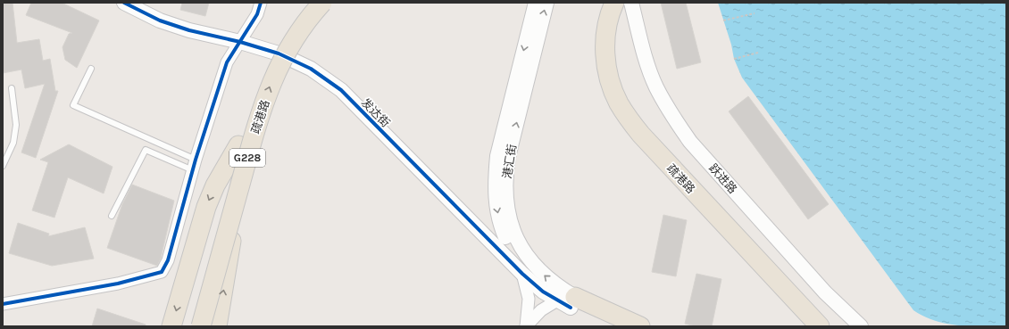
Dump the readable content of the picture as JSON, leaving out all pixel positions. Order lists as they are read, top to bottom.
{
  "streets": {
    "highway": ["疏港路", "G228"],
    "street": ["发达街", "港汇街", "跃进路"]
  },
  "crossings": [
    ["发达街", "港汇街"]
  ]
}
